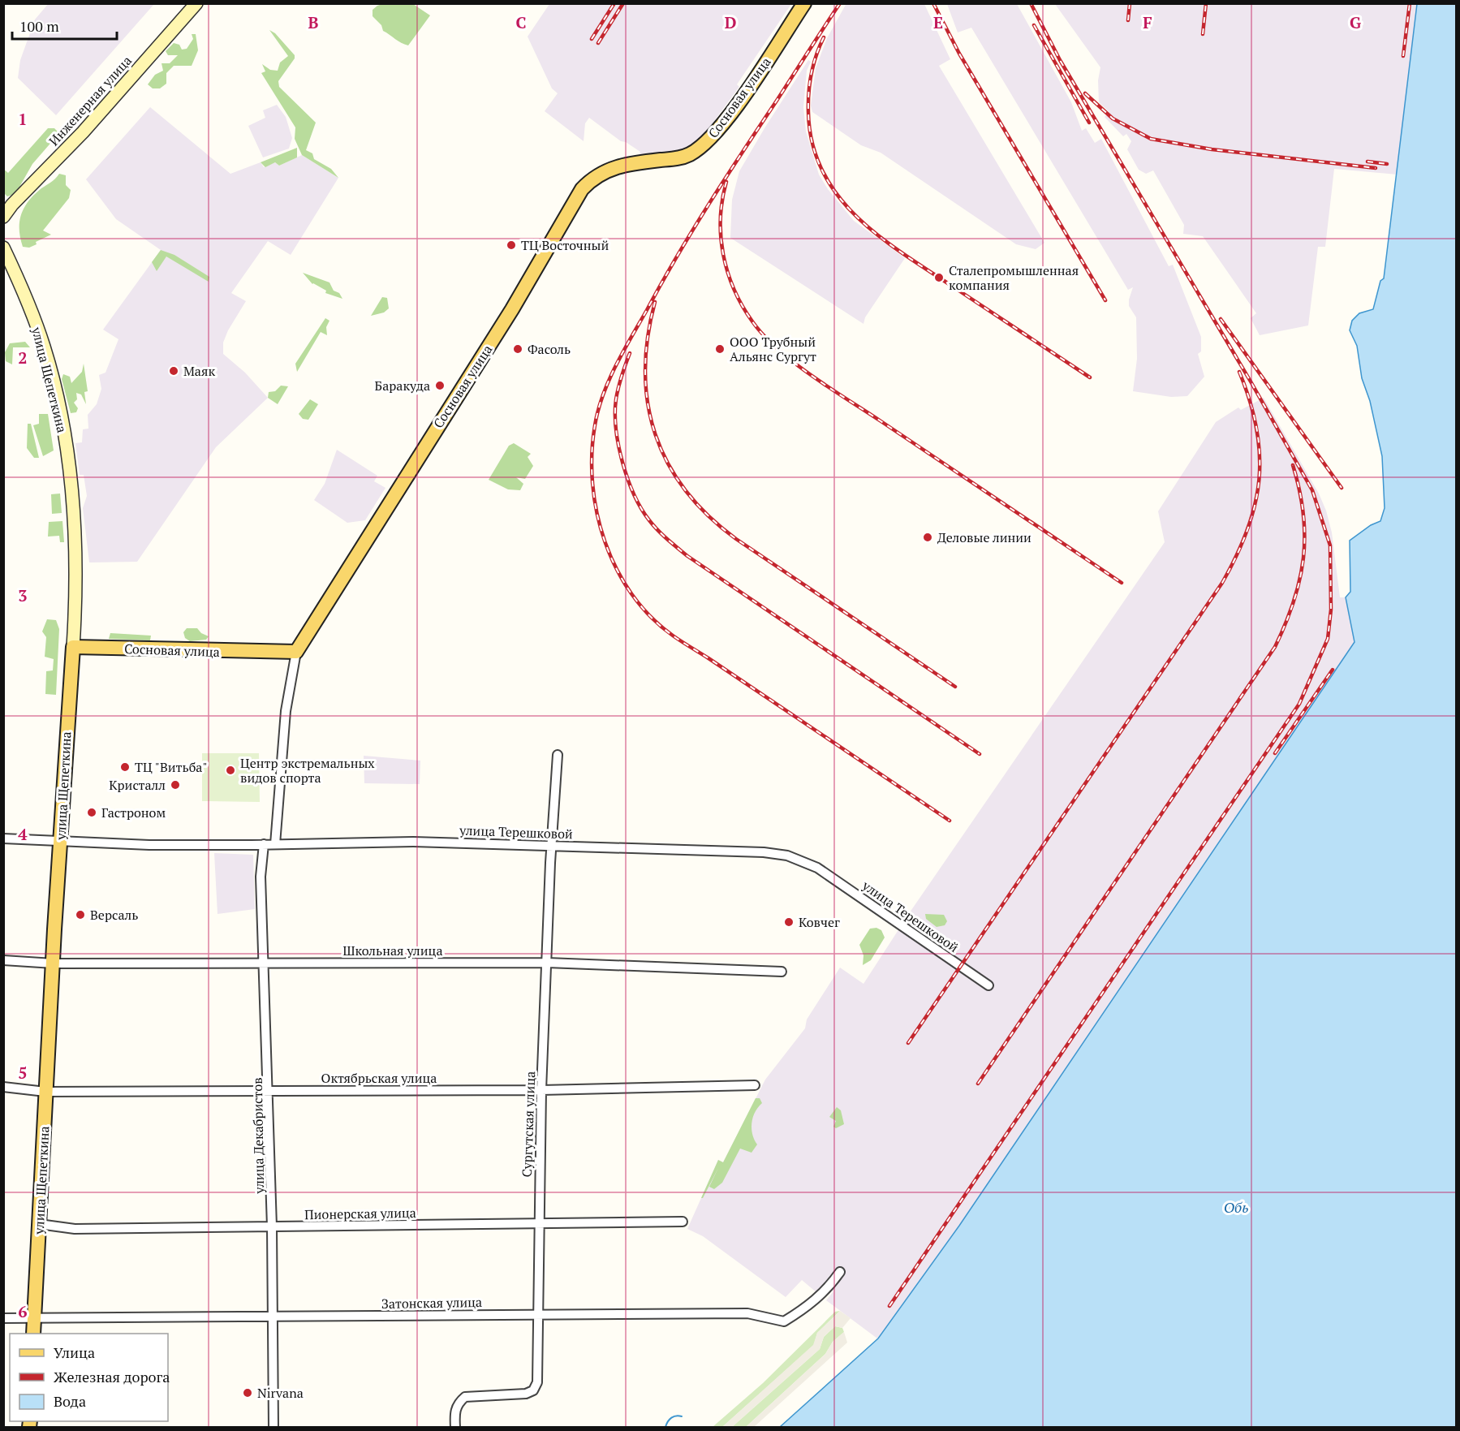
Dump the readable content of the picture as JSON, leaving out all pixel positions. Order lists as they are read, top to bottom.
{
  "streets": {
    "main road": ["Сосновая улица", "Инженерная улица", "улица Щепеткина"],
    "street": [
      "улица Терешковой",
      "Школьная улица",
      "Октябрьская улица",
      "Сургутская улица",
      "улица Декабристов",
      "Пионерская улица",
      "Затонская улица"
    ]
  },
  "crossings": [
    ["Сосновая улица", "улица Щепеткина"],
    ["улица Щепеткина", "улица Терешковой"],
    ["улица Щепеткина", "Школьная улица"],
    ["улица Щепеткина", "Октябрьская улица"],
    ["улица Щепеткина", "Пионерская улица"],
    ["улица Щепеткина", "Затонская улица"],
    ["улица Терешковой", "Сургутская улица"],
    ["улица Терешковой", "улица Декабристов"],
    ["Школьная улица", "Сургутская улица"],
    ["Школьная улица", "улица Декабристов"],
    ["Октябрьская улица", "Сургутская улица"],
    ["Октябрьская улица", "улица Декабристов"],
    ["Сургутская улица", "Пионерская улица"],
    ["Сургутская улица", "Затонская улица"],
    ["улица Декабристов", "Пионерская улица"],
    ["улица Декабристов", "Затонская улица"]
  ],
  "water": ["Обь"],
  "places": [
    "ТЦ Восточный",
    "Сталепромышленная компания",
    "Фасоль",
    "ООО Трубный Альянс Сургут",
    "Маяк",
    "Баракуда",
    "Деловые линии",
    "ТЦ \"Витьба\"",
    "Центр экстремальных видов спорта",
    "Кристалл",
    "Гастроном",
    "Версаль",
    "Ковчег",
    "Nirvana"
  ],
  "legend": ["Улица", "Железная дорога", "Вода"],
  "scale_bar": "100 m",
  "grid": {
    "columns": [
      "B",
      "C",
      "D",
      "E",
      "F",
      "G"
    ],
    "rows": [
      "1",
      "2",
      "3",
      "4",
      "5",
      "6"
    ]
  }
}
